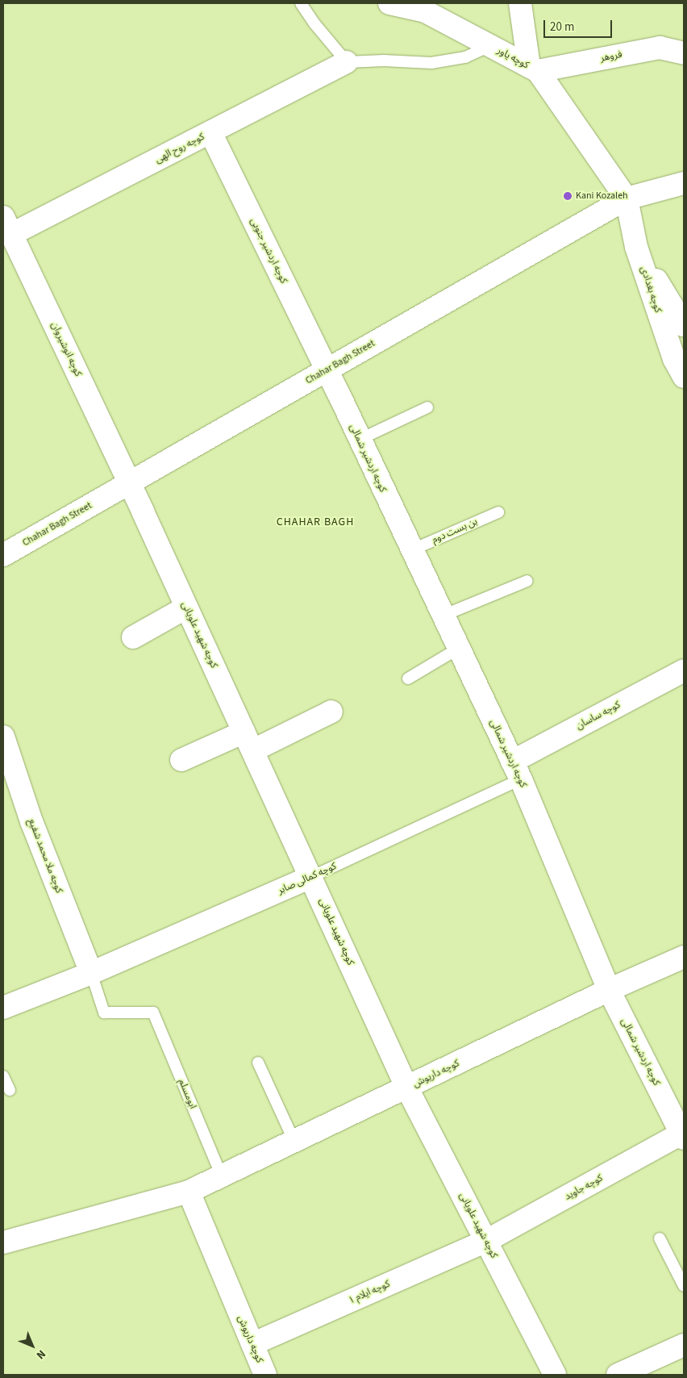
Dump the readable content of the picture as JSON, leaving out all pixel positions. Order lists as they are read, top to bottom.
{
  "streets": {
    "street": [
      "فروهر",
      "کوچه یاور",
      "کوچه روح الهی",
      "کوچه اردشیر جنوبی",
      "کوچه بغدادی",
      "کوچه انوشیروان",
      "Chahar Bagh Street",
      "کوچه اردشیر شمالی",
      "کوچه شهید علویانی",
      "کوچه ساسان",
      "کوچه ملا محمد شفیع",
      "کوچه کمالی صابر",
      "کوچه داریوش",
      "کوچه جاوید",
      "کوچه ایلام ۱"
    ],
    "lane": ["بن بست دوم", "ابومسلم"]
  },
  "crossings": [
    ["فروهر", "کوچه یاور"],
    ["کوچه یاور", "کوچه بغدادی"],
    ["کوچه یاور", "Chahar Bagh Street"],
    ["کوچه روح الهی", "کوچه اردشیر جنوبی"],
    ["کوچه روح الهی", "کوچه انوشیروان"],
    ["کوچه اردشیر جنوبی", "Chahar Bagh Street"],
    ["کوچه اردشیر جنوبی", "کوچه اردشیر شمالی"],
    ["کوچه بغدادی", "Chahar Bagh Street"],
    ["کوچه انوشیروان", "Chahar Bagh Street"],
    ["کوچه انوشیروان", "کوچه شهید علویانی"],
    ["Chahar Bagh Street", "کوچه اردشیر شمالی"],
    ["Chahar Bagh Street", "کوچه شهید علویانی"],
    ["کوچه اردشیر شمالی", "بن بست دوم"],
    ["کوچه اردشیر شمالی", "کوچه ساسان"],
    ["کوچه اردشیر شمالی", "کوچه کمالی صابر"],
    ["کوچه اردشیر شمالی", "کوچه داریوش"],
    ["کوچه اردشیر شمالی", "کوچه جاوید"],
    ["کوچه شهید علویانی", "کوچه کمالی صابر"],
    ["کوچه شهید علویانی", "کوچه داریوش"],
    ["کوچه شهید علویانی", "کوچه جاوید"],
    ["کوچه شهید علویانی", "کوچه ایلام ۱"],
    ["کوچه ساسان", "کوچه کمالی صابر"],
    ["کوچه ملا محمد شفیع", "کوچه کمالی صابر"],
    ["کوچه ملا محمد شفیع", "ابومسلم"],
    ["کوچه کمالی صابر", "ابومسلم"],
    ["کوچه داریوش", "ابومسلم"],
    ["کوچه داریوش", "کوچه ایلام ۱"],
    ["کوچه جاوید", "کوچه ایلام ۱"]
  ],
  "districts": ["CHAHAR BAGH"],
  "places": ["Kani Kozaleh"],
  "scale_bar": "20 m",
  "north": "bottom right"
}
